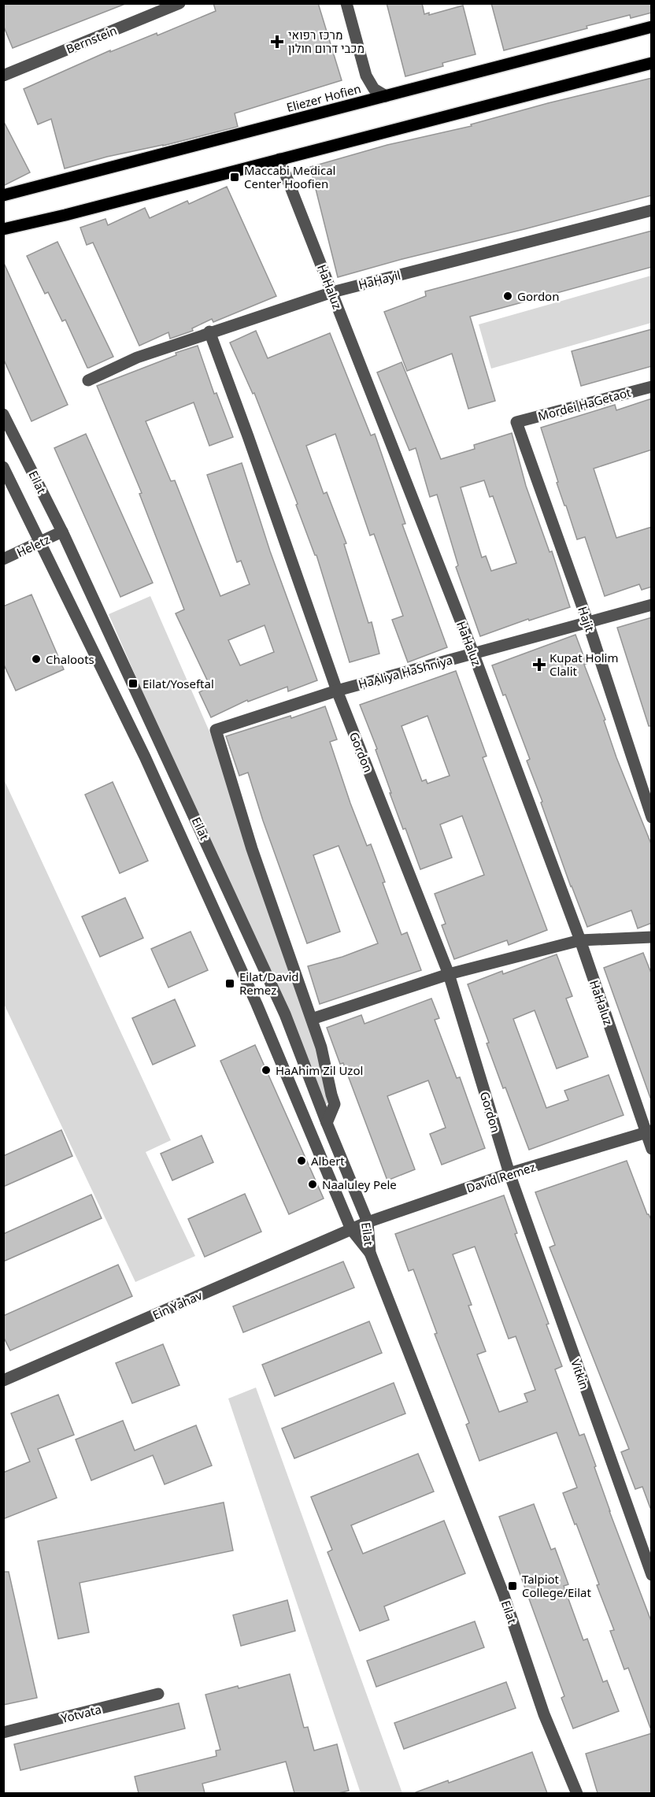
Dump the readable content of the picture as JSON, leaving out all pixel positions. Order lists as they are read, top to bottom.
{
  "streets": {
    "main road": ["Eliezer Hofien"],
    "street": [
      "Bernstein",
      "HaHayil",
      "HaHaluz",
      "Mordei HaGetaot",
      "Eilat",
      "Heletz",
      "Hajit",
      "HaAliya HaShniya",
      "Gordon",
      "David Remez",
      "Ein Yahav",
      "Vitkin",
      "Yotvata"
    ]
  },
  "crossings": [
    ["HaHayil", "HaHaluz"],
    ["HaHayil", "Gordon"],
    ["HaHaluz", "HaAliya HaShniya"],
    ["HaHaluz", "David Remez"],
    ["Mordei HaGetaot", "Hajit"],
    ["Eilat", "Heletz"],
    ["Eilat", "David Remez"],
    ["Eilat", "Ein Yahav"],
    ["Hajit", "HaAliya HaShniya"],
    ["HaAliya HaShniya", "Gordon"],
    ["Gordon", "David Remez"],
    ["Gordon", "Vitkin"],
    ["David Remez", "Ein Yahav"],
    ["David Remez", "Vitkin"]
  ],
  "places": {
    "health": ["מרכז רפואי מכבי דרום חולון", "Kupat Holim Clalit"],
    "transit": [
      "Maccabi Medical Center Hoofien",
      "Eilat/Yoseftal",
      "Eilat/David Remez",
      "Talpiot College/Eilat"
    ],
    "other": [
      "Gordon",
      "Chaloots",
      "HaAhim Zil Uzol",
      "Albert",
      "Naaluley Pele"
    ]
  }
}
